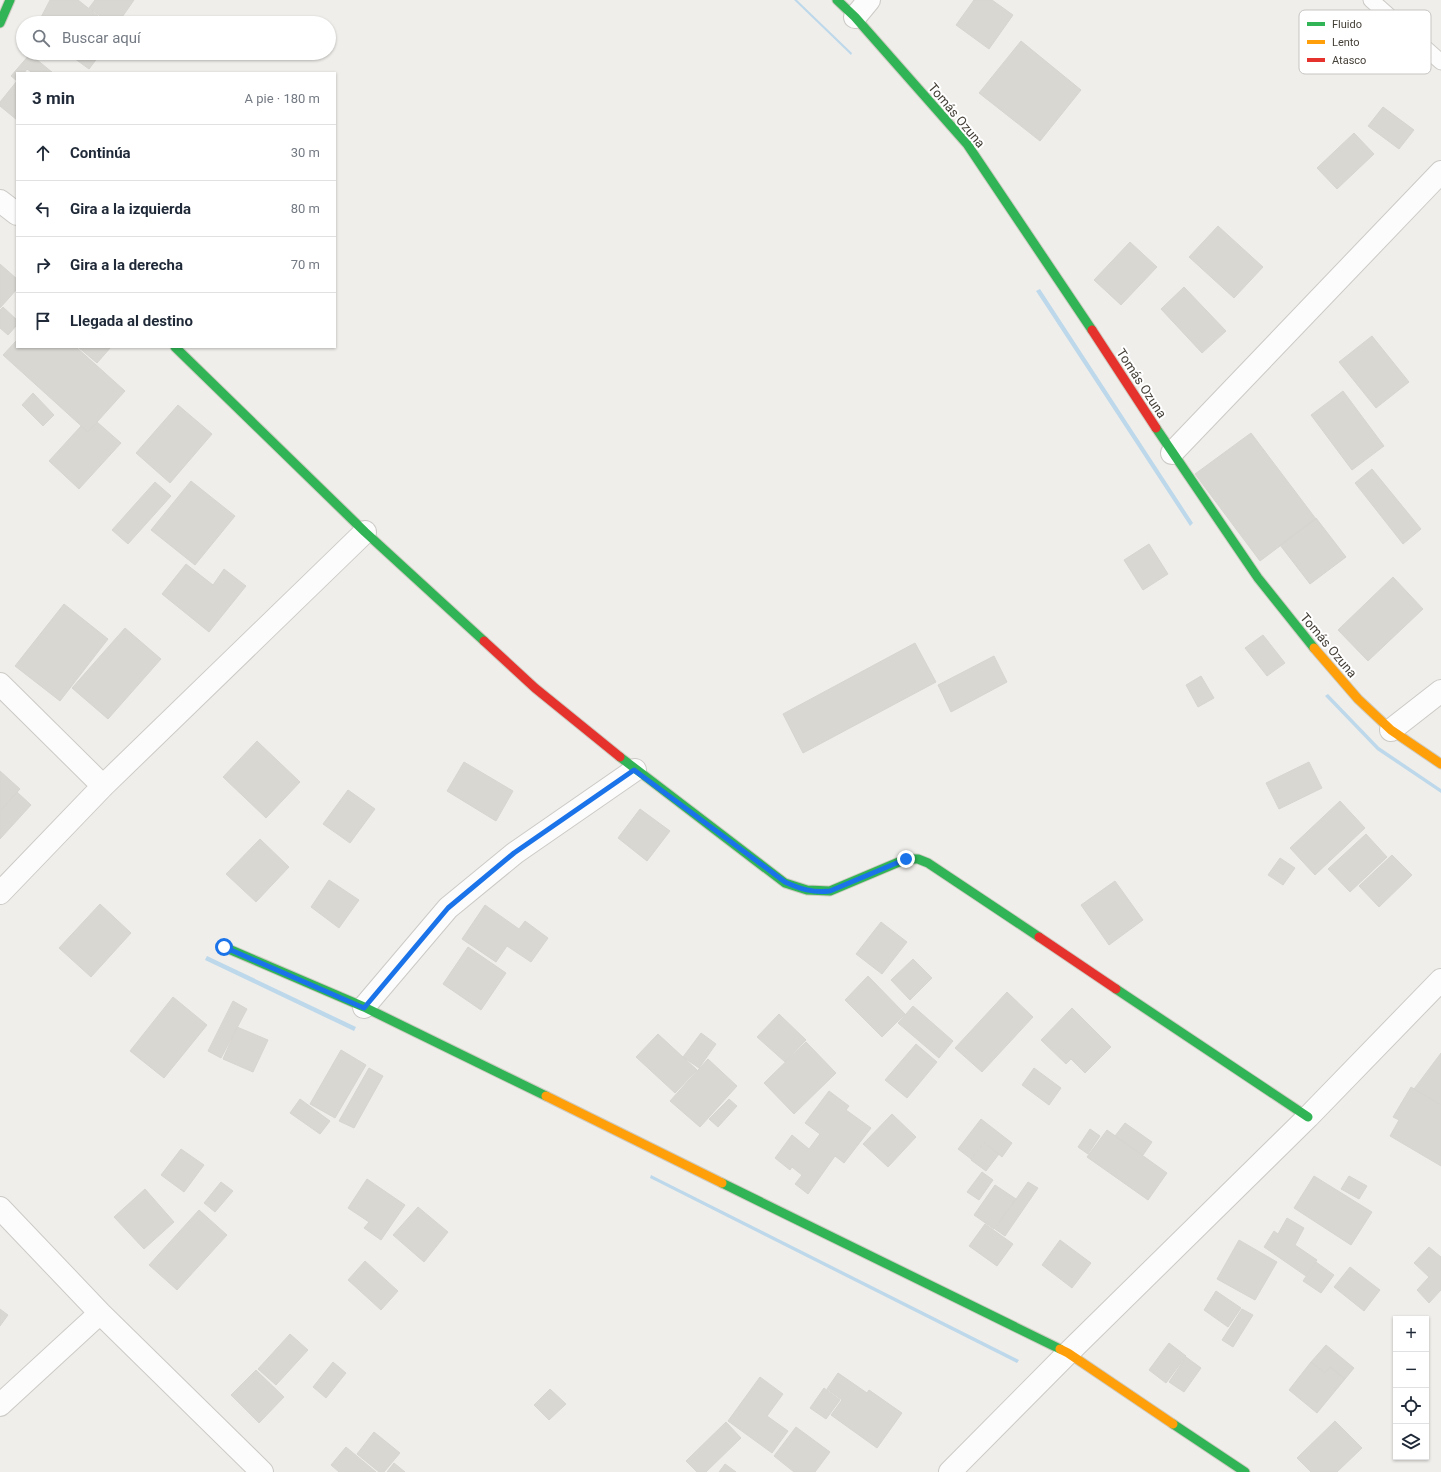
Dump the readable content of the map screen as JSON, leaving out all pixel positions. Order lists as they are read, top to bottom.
{
  "streets": {
    "street": ["Tomás Ozuna"]
  },
  "legend": ["Fluido", "Lento", "Atasco"],
  "page": {
    "search": "Buscar aquí",
    "heading": ["3 min", "A pie · 180 m"],
    "list": [
      ["Continúa", "30 m"],
      ["Gira a la izquierda", "80 m"],
      ["Gira a la derecha", "70 m"],
      "Llegada al destino"
    ],
    "map_buttons": ["+", "−"]
  }
}
